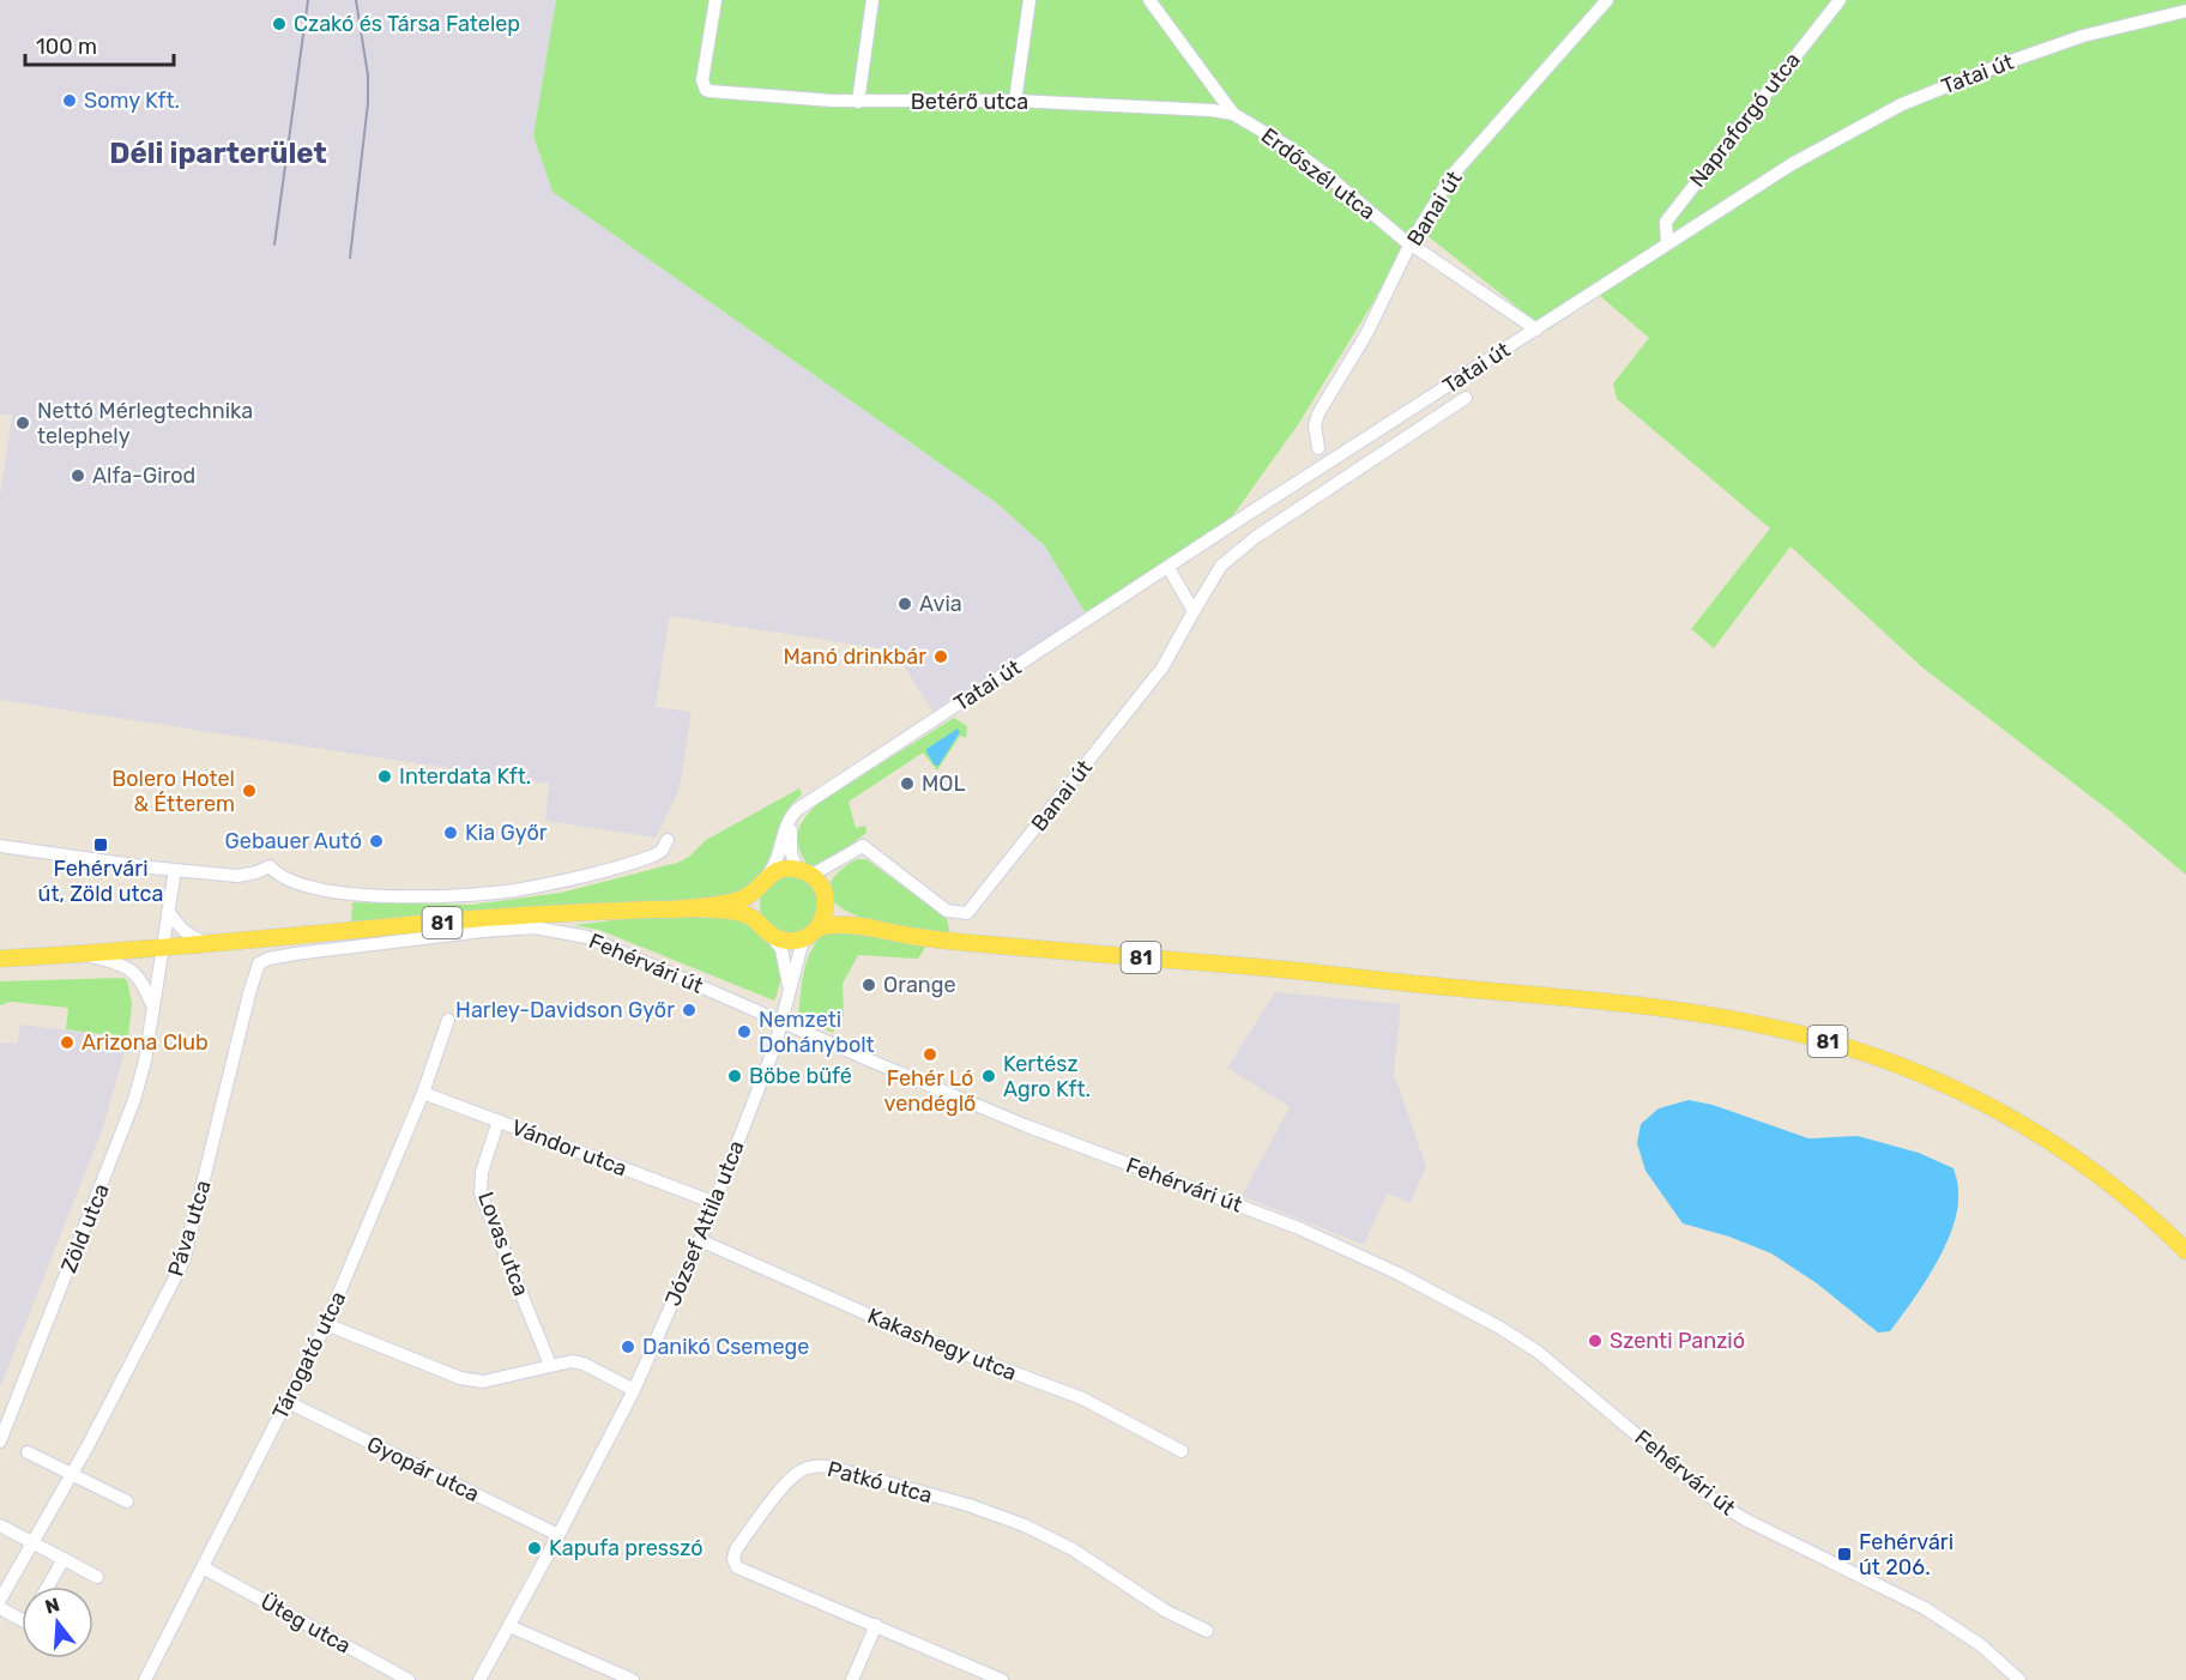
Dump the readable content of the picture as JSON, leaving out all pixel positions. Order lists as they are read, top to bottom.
{
  "streets": {
    "main road": ["81"],
    "street": [
      "Tatai út",
      "Betérő utca",
      "Napraforgó utca",
      "Erdőszél utca",
      "Banai út",
      "Fehérvári út",
      "Vándor utca",
      "József Attila utca",
      "Zöld utca",
      "Páva utca",
      "Lovas utca",
      "Kakashegy utca",
      "Tárogató utca",
      "Gyopár utca",
      "Patkó utca",
      "Üteg utca"
    ]
  },
  "crossings": [
    ["Tatai út", "Napraforgó utca"],
    ["Tatai út", "Erdőszél utca"],
    ["Tatai út", "Banai út"],
    ["Tatai út", "81"],
    ["Tatai út", "József Attila utca"],
    ["Betérő utca", "Erdőszél utca"],
    ["Erdőszél utca", "Banai út"],
    ["81", "József Attila utca"],
    ["81", "Zöld utca"],
    ["Fehérvári út", "József Attila utca"],
    ["Fehérvári út", "Páva utca"],
    ["Vándor utca", "József Attila utca"],
    ["Vándor utca", "Lovas utca"],
    ["Vándor utca", "Tárogató utca"],
    ["József Attila utca", "Kakashegy utca"],
    ["József Attila utca", "Gyopár utca"],
    ["Tárogató utca", "Gyopár utca"],
    ["Tárogató utca", "Üteg utca"]
  ],
  "districts": ["Déli iparterület"],
  "places": {
    "other": [
      "Czakó és Társa Fatelep",
      "Somy Kft.",
      "Nettó Mérlegtechnika telephely",
      "Alfa-Girod",
      "Avia",
      "Manó drinkbár",
      "Interdata Kft.",
      "MOL",
      "Bolero Hotel & Étterem",
      "Kia Győr",
      "Gebauer Autó",
      "Orange",
      "Harley-Davidson Győr",
      "Nemzeti Dohánybolt",
      "Arizona Club",
      "Fehér Ló vendéglő",
      "Böbe büfé",
      "Kertész Agro Kft.",
      "Szenti Panzió",
      "Danikó Csemege",
      "Kapufa presszó"
    ],
    "transit": ["Fehérvári út, Zöld utca", "Fehérvári út 206."]
  },
  "scale_bar": "100 m",
  "north": "top"
}
